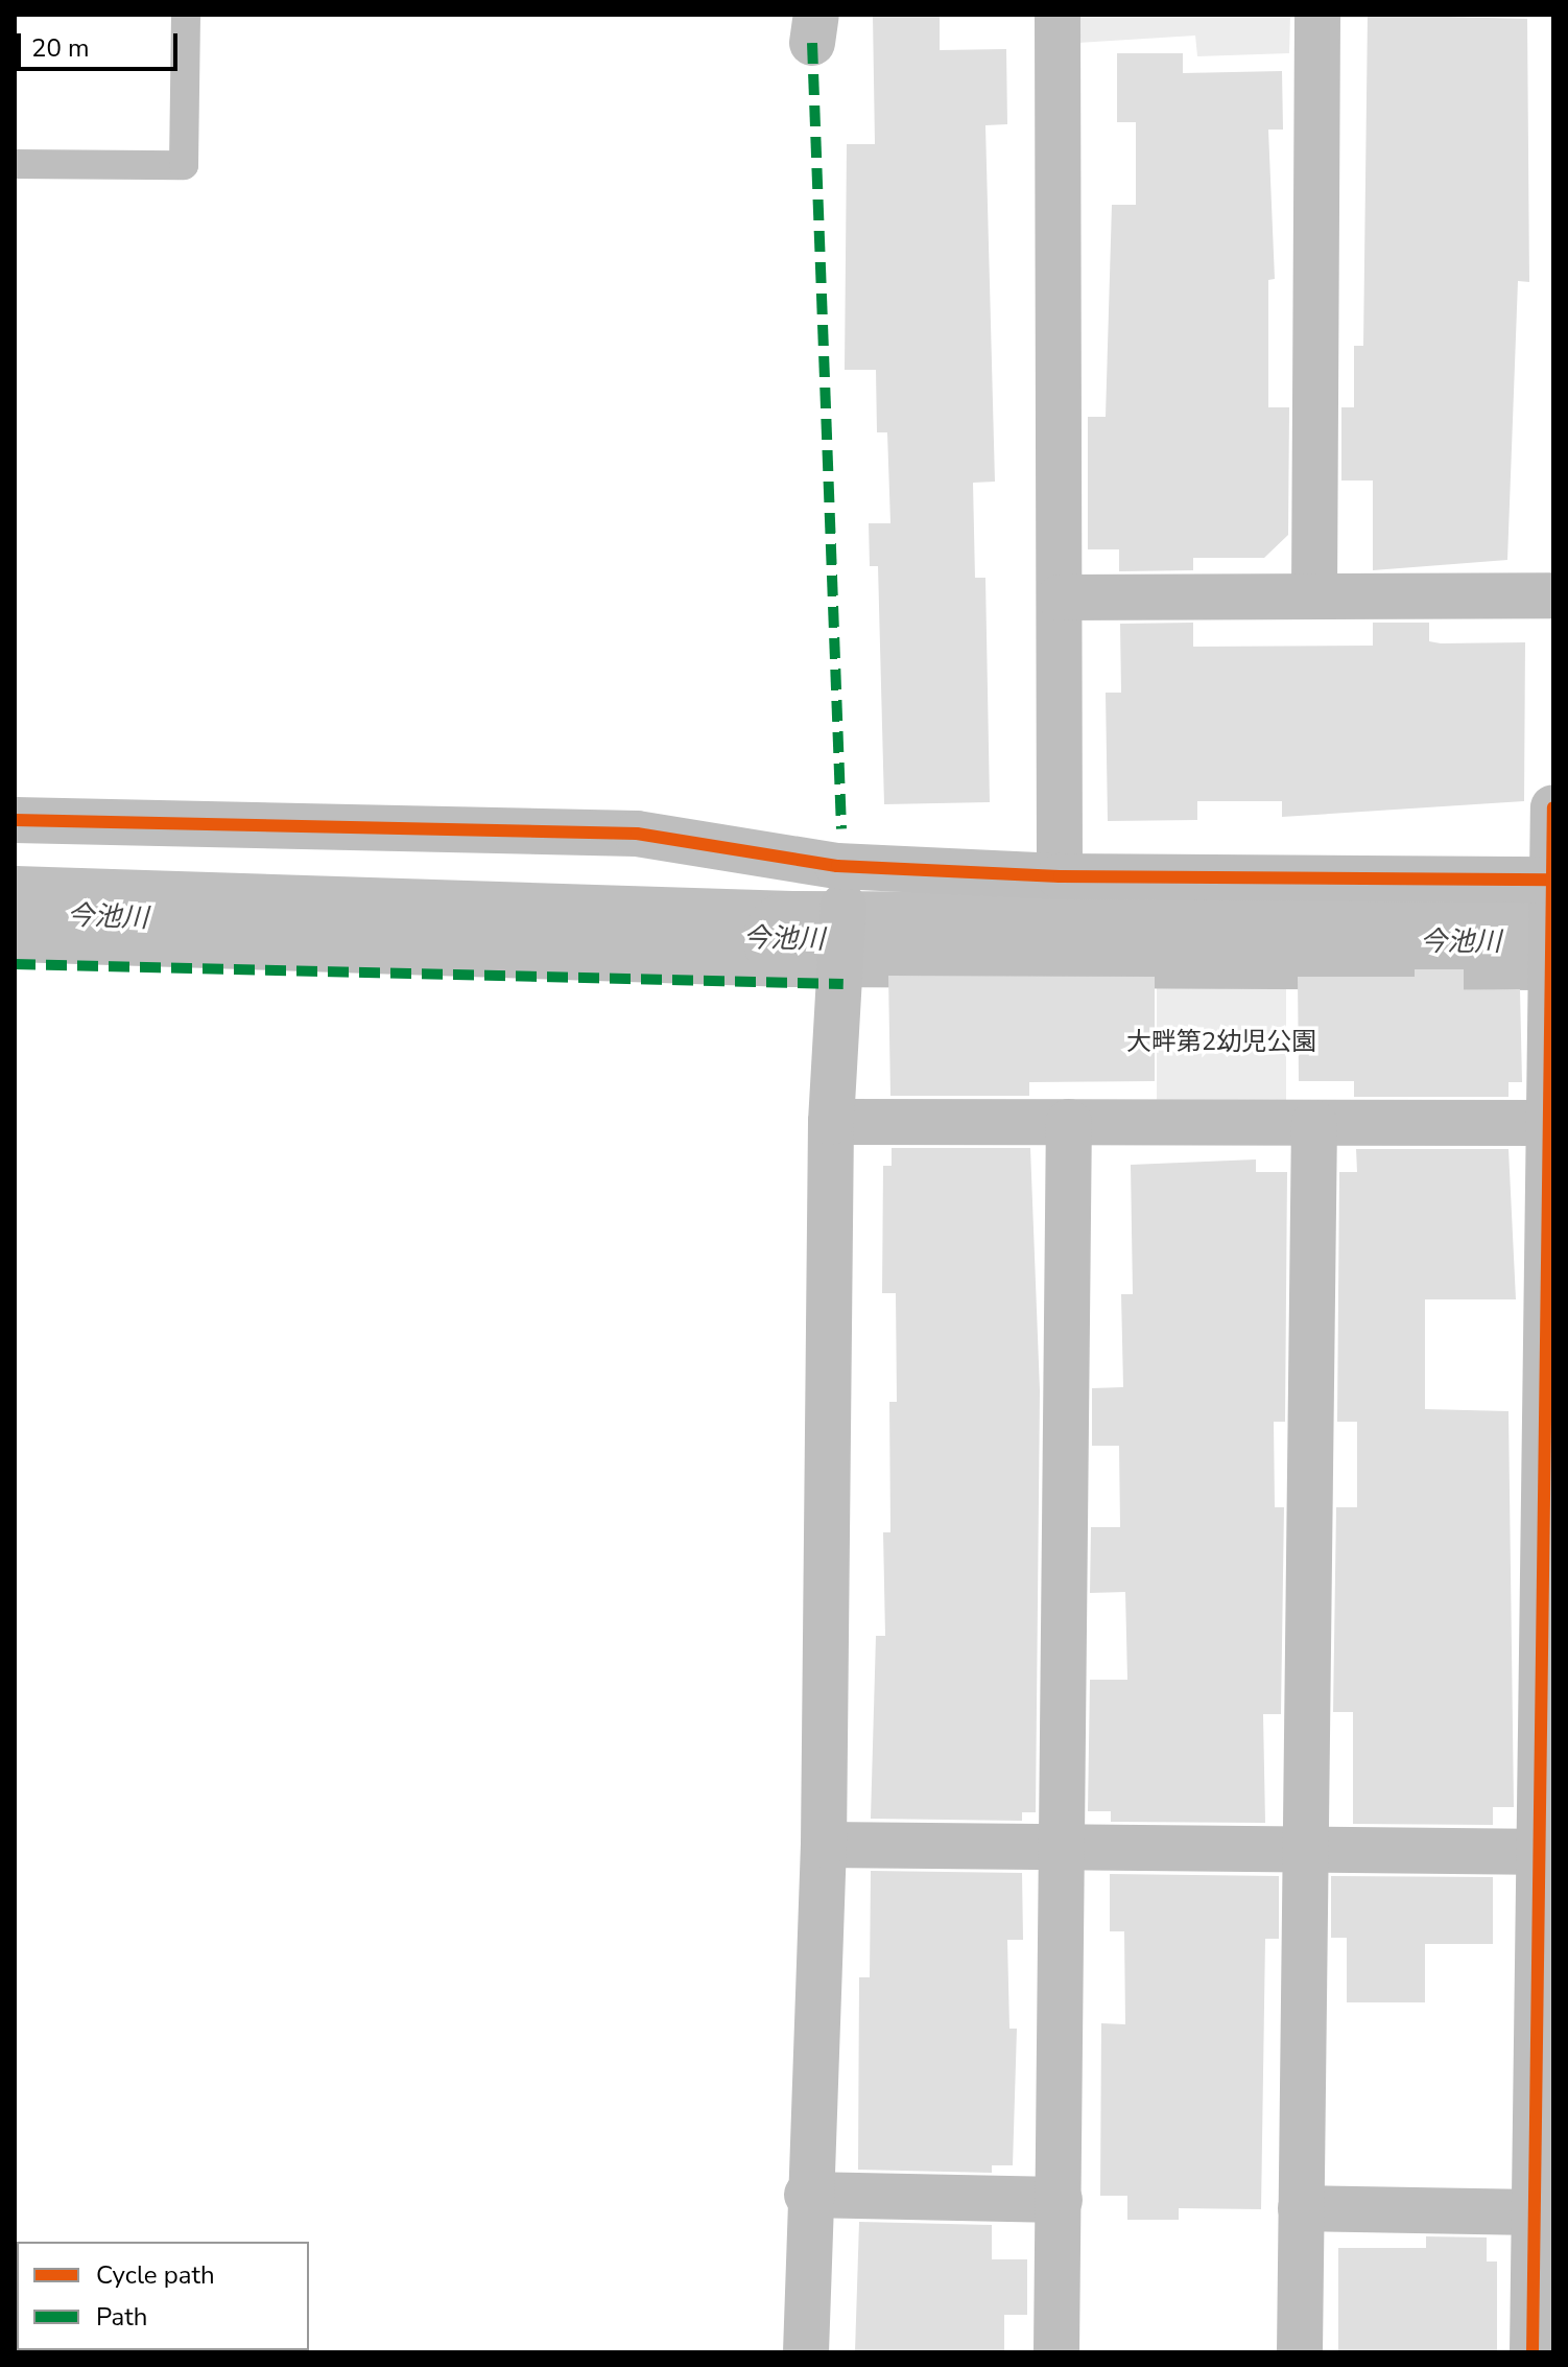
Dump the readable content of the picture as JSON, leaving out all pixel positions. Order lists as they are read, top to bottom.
{
  "water": ["今池川"],
  "parks": ["大畔第2幼児公園"],
  "legend": ["Cycle path", "Path"],
  "scale_bar": "20 m"
}
